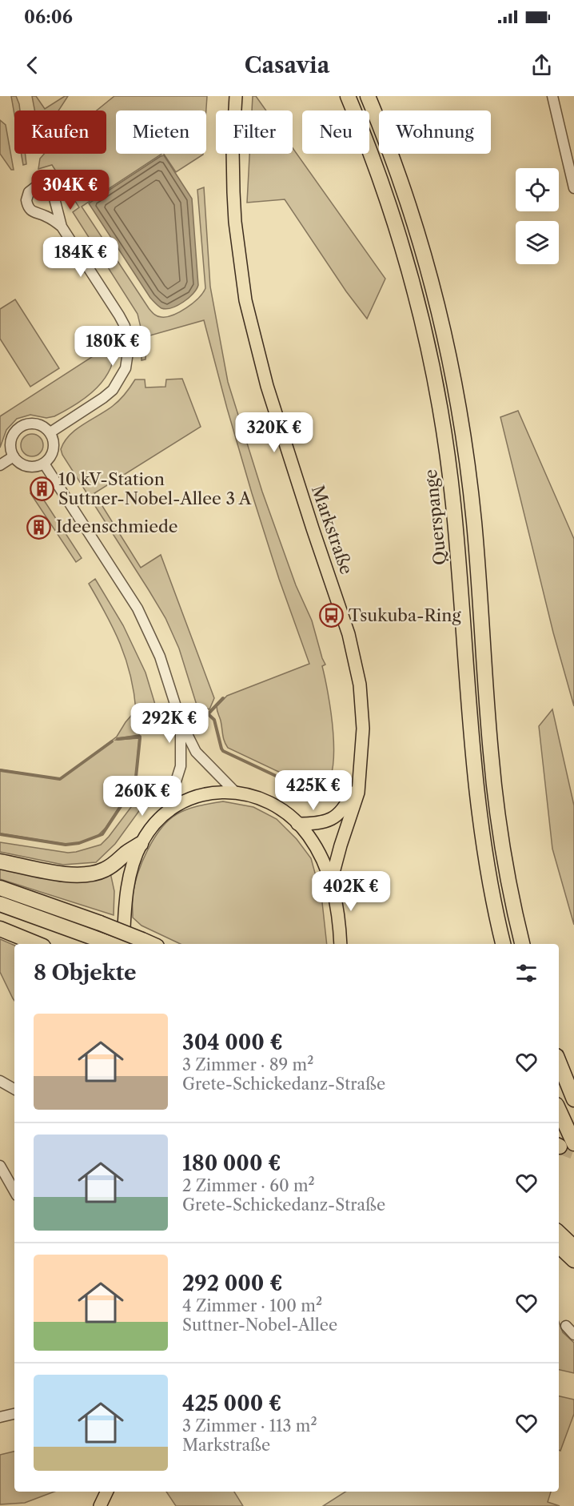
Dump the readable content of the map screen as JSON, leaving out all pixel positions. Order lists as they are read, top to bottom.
{
  "streets": {
    "highway": ["Querspange"],
    "main road": ["Markstraße"]
  },
  "places": {
    "building": ["10 kV-Station Suttner-Nobel-Allee 3 A", "Ideenschmiede"],
    "bus stop": ["Tsukuba-Ring"]
  },
  "page": {
    "status": "06:06",
    "header": "Casavia",
    "chip": [
      "Kaufen",
      "Mieten",
      "Filter",
      "Neu",
      "Wohnung"
    ],
    "price": [
      "304K €",
      "184K €",
      "180K €",
      "320K €",
      "292K €",
      "425K €",
      "260K €",
      "402K €"
    ],
    "heading": "8 Objekte",
    "list": [
      {
        "name": "304 000 €",
        "note": "3 Zimmer · 89 m² · Grete-Schickedanz-Straße"
      },
      {
        "name": "180 000 €",
        "note": "2 Zimmer · 60 m² · Grete-Schickedanz-Straße"
      },
      {
        "name": "292 000 €",
        "note": "4 Zimmer · 100 m² · Suttner-Nobel-Allee"
      },
      {
        "name": "425 000 €",
        "note": "3 Zimmer · 113 m² · Markstraße"
      }
    ]
  }
}
